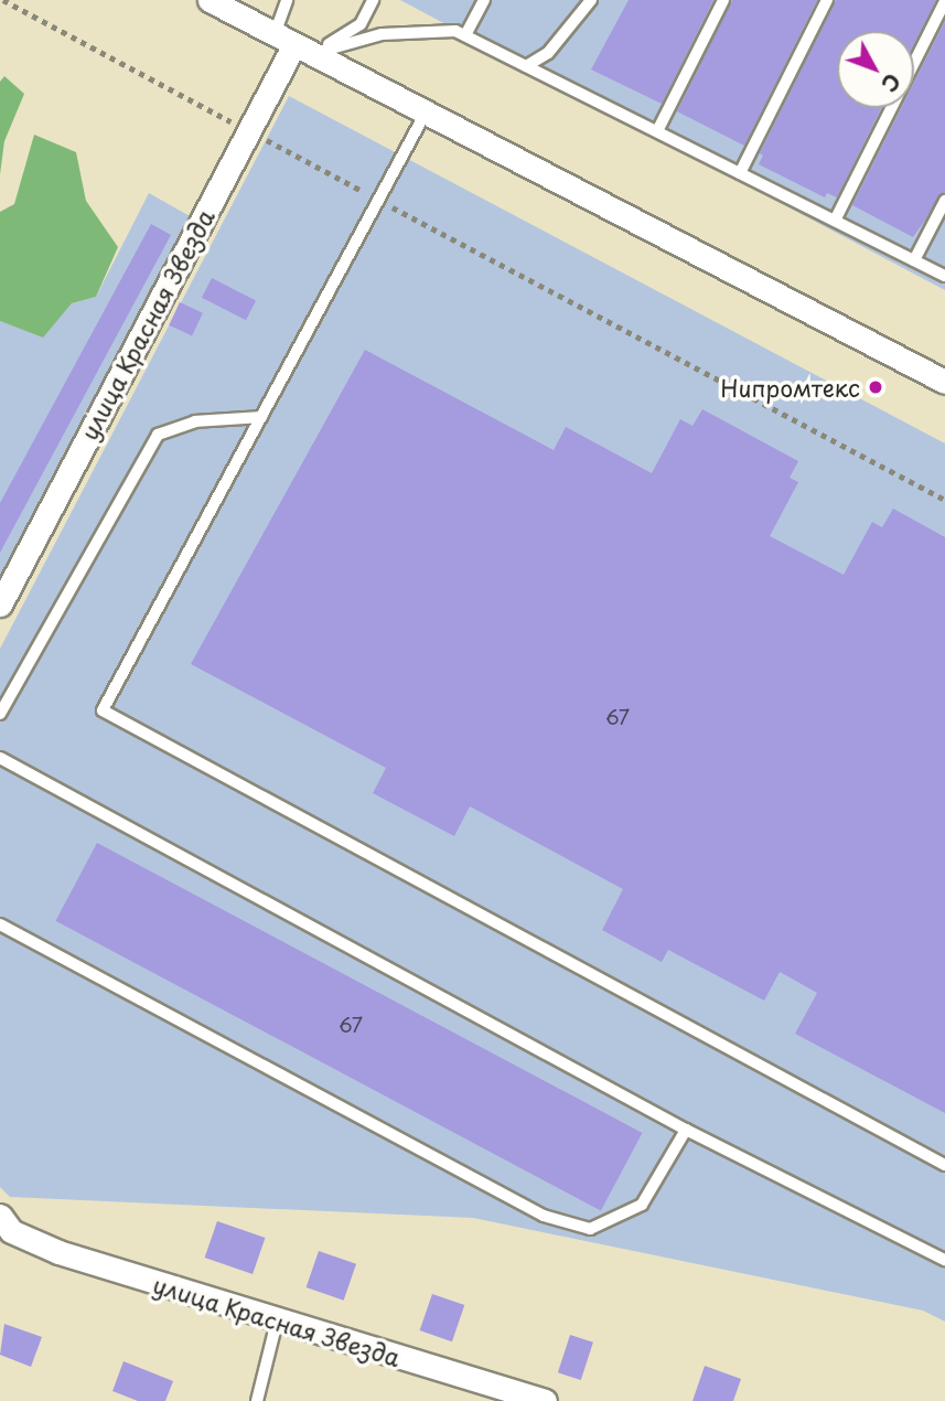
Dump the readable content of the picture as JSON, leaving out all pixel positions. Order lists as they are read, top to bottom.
{
  "streets": {
    "street": ["улица Красная Звезда"]
  },
  "places": ["Нипромтекс"],
  "house_numbers": ["67", "67"],
  "north": "bottom right"
}
